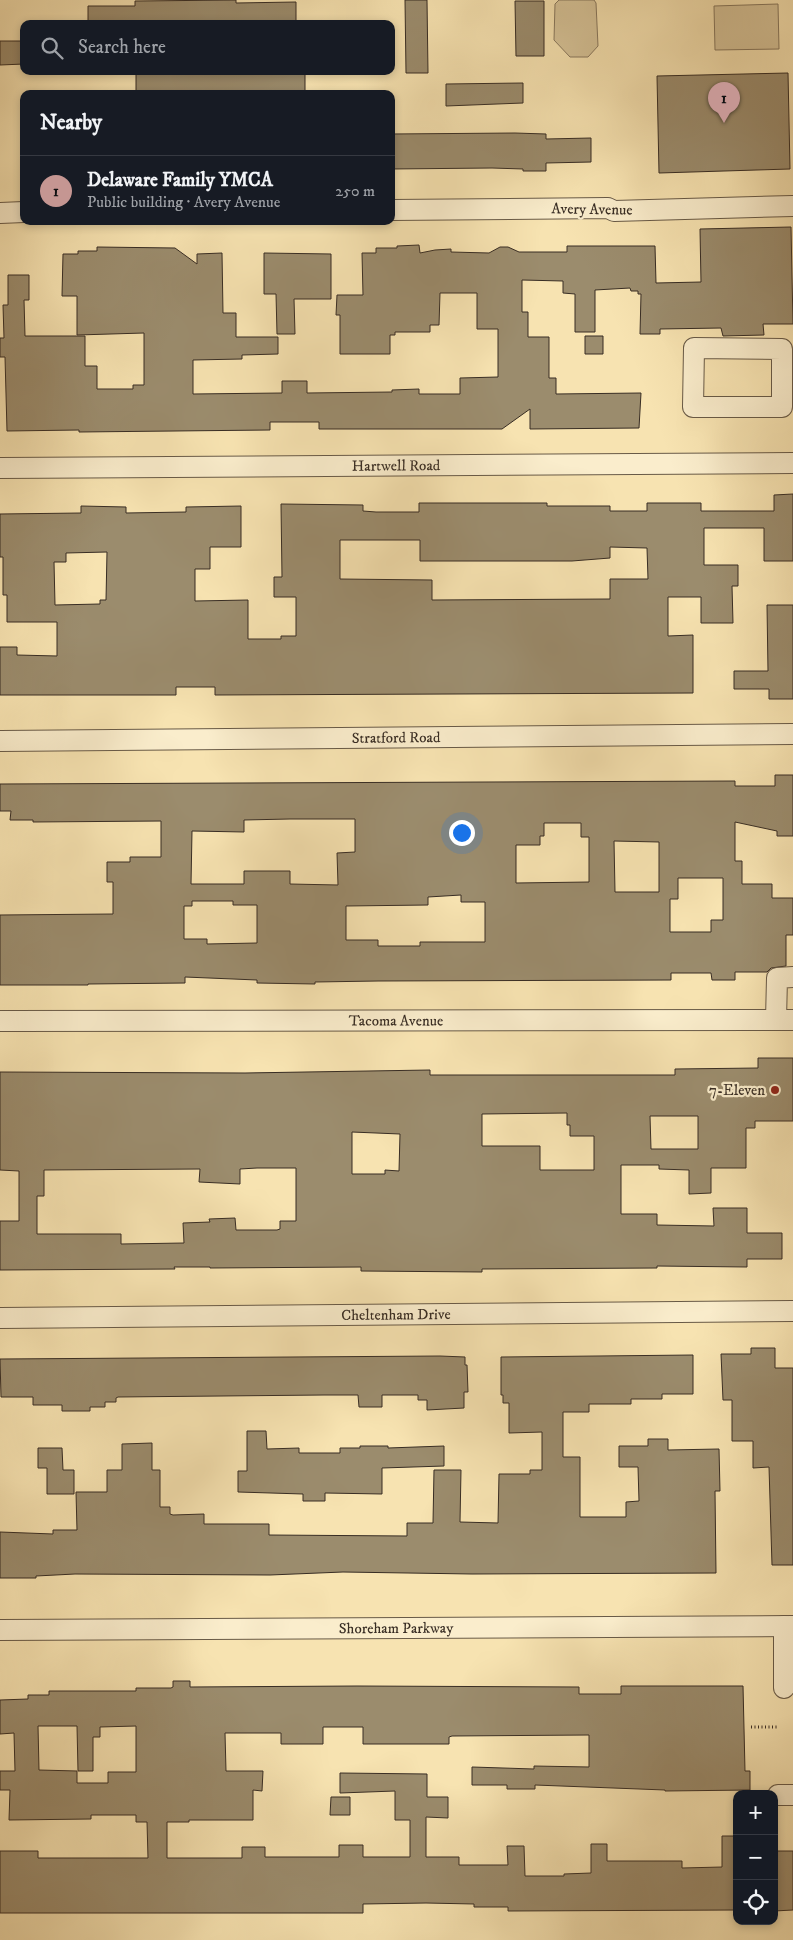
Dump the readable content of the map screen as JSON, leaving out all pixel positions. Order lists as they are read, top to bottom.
{
  "streets": {
    "street": [
      "Avery Avenue",
      "Hartwell Road",
      "Stratford Road",
      "Tacoma Avenue",
      "Cheltenham Drive",
      "Shoreham Parkway"
    ]
  },
  "places": ["7-Eleven"],
  "page": {
    "search": "Search here",
    "pins": "1",
    "heading": "Nearby",
    "list": [
      {
        "mark": "1",
        "name": "Delaware Family YMCA",
        "note": "Public building · Avery Avenue",
        "value": "250 m"
      }
    ],
    "map_buttons": ["+", "−"]
  }
}
